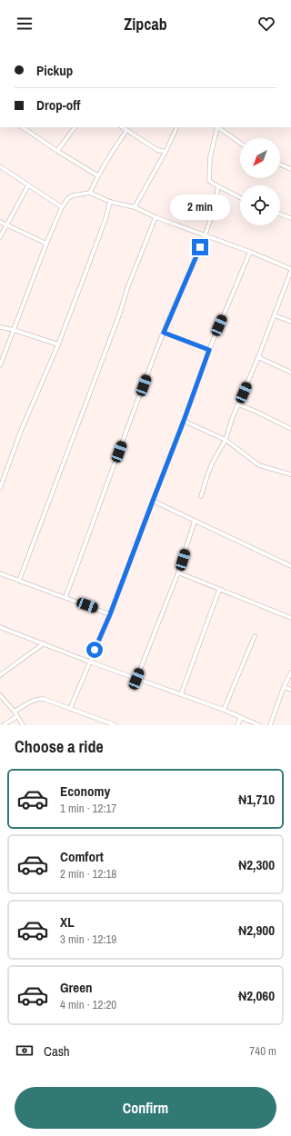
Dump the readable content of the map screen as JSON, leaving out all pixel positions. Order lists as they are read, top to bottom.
{
  "north": "bottom left",
  "page": {
    "header": "Zipcab",
    "banner": ["Pickup", "Drop-off"],
    "bubble": "2 min",
    "heading": "Choose a ride",
    "list": [
      {
        "name": "Economy",
        "note": "1 min · 12:17",
        "value": "₦1,710"
      },
      {
        "name": "Comfort",
        "note": "2 min · 12:18",
        "value": "₦2,300"
      },
      {
        "name": "XL",
        "note": "3 min · 12:19",
        "value": "₦2,900"
      },
      {
        "name": "Green",
        "note": "4 min · 12:20",
        "value": "₦2,060"
      }
    ],
    "pay": ["Cash", "740 m"],
    "buttons": "Confirm"
  }
}
